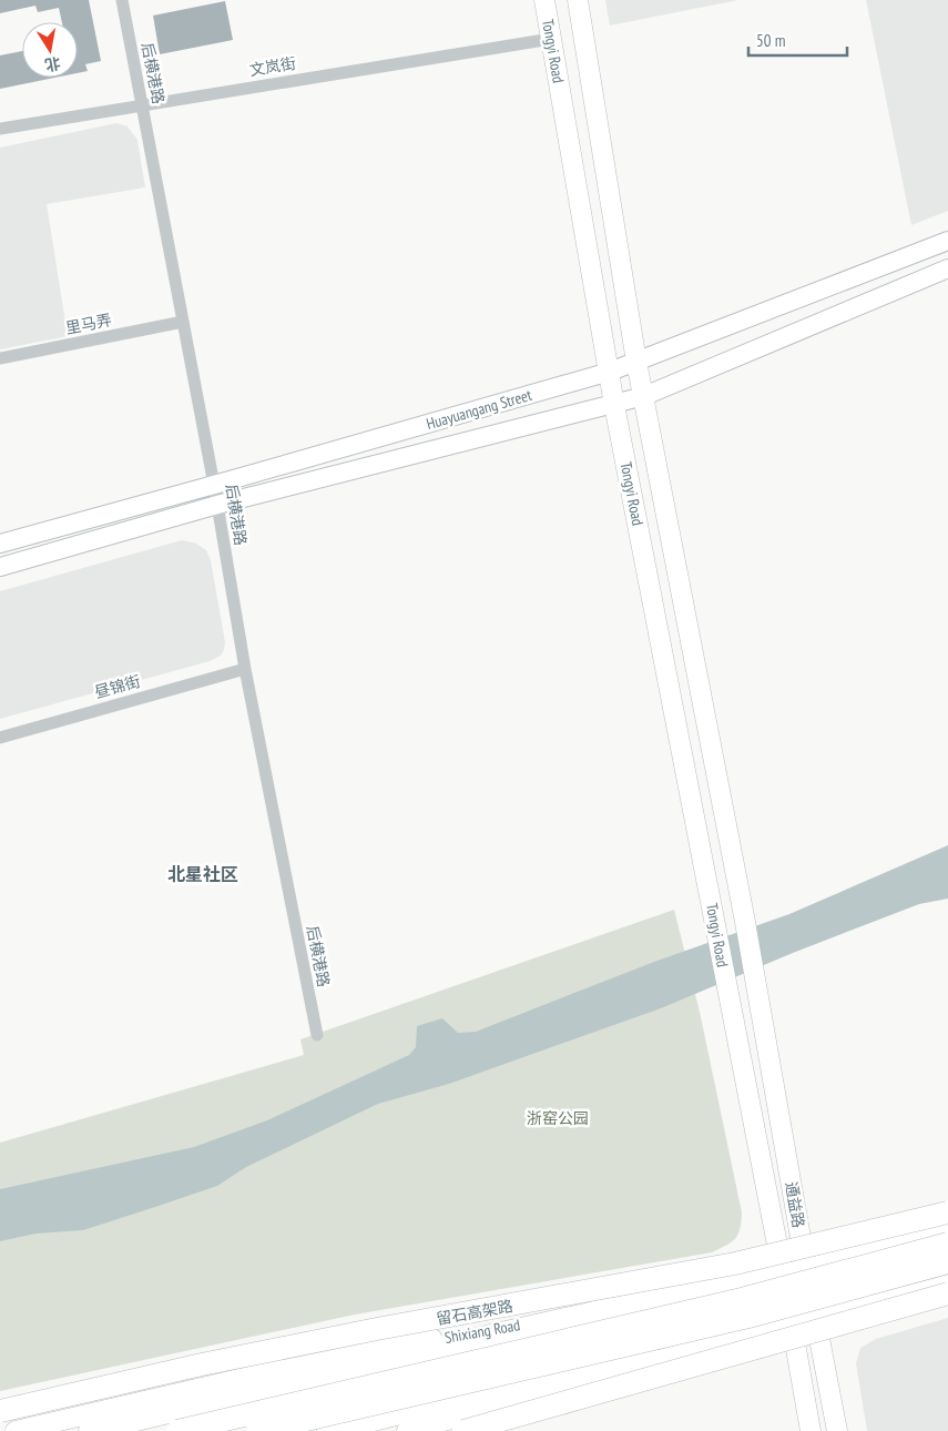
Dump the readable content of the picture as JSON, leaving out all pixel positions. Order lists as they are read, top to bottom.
{
  "streets": {
    "highway": ["留石高架路"],
    "main road": ["Tongyi Road", "通益路", "Shixiang Road"],
    "street": [
      "文岚街",
      "后横港路",
      "里马弄",
      "Huayuangang Street",
      "昼锦街"
    ]
  },
  "crossings": [
    ["Tongyi Road", "文岚街"],
    ["Tongyi Road", "Huayuangang Street"],
    ["Tongyi Road", "通益路"],
    ["文岚街", "后横港路"],
    ["后横港路", "里马弄"],
    ["后横港路", "Huayuangang Street"],
    ["后横港路", "昼锦街"],
    ["通益路", "Shixiang Road"]
  ],
  "districts": ["北星社区"],
  "parks": ["浙窑公园"],
  "scale_bar": "50 m",
  "north": "bottom"
}
